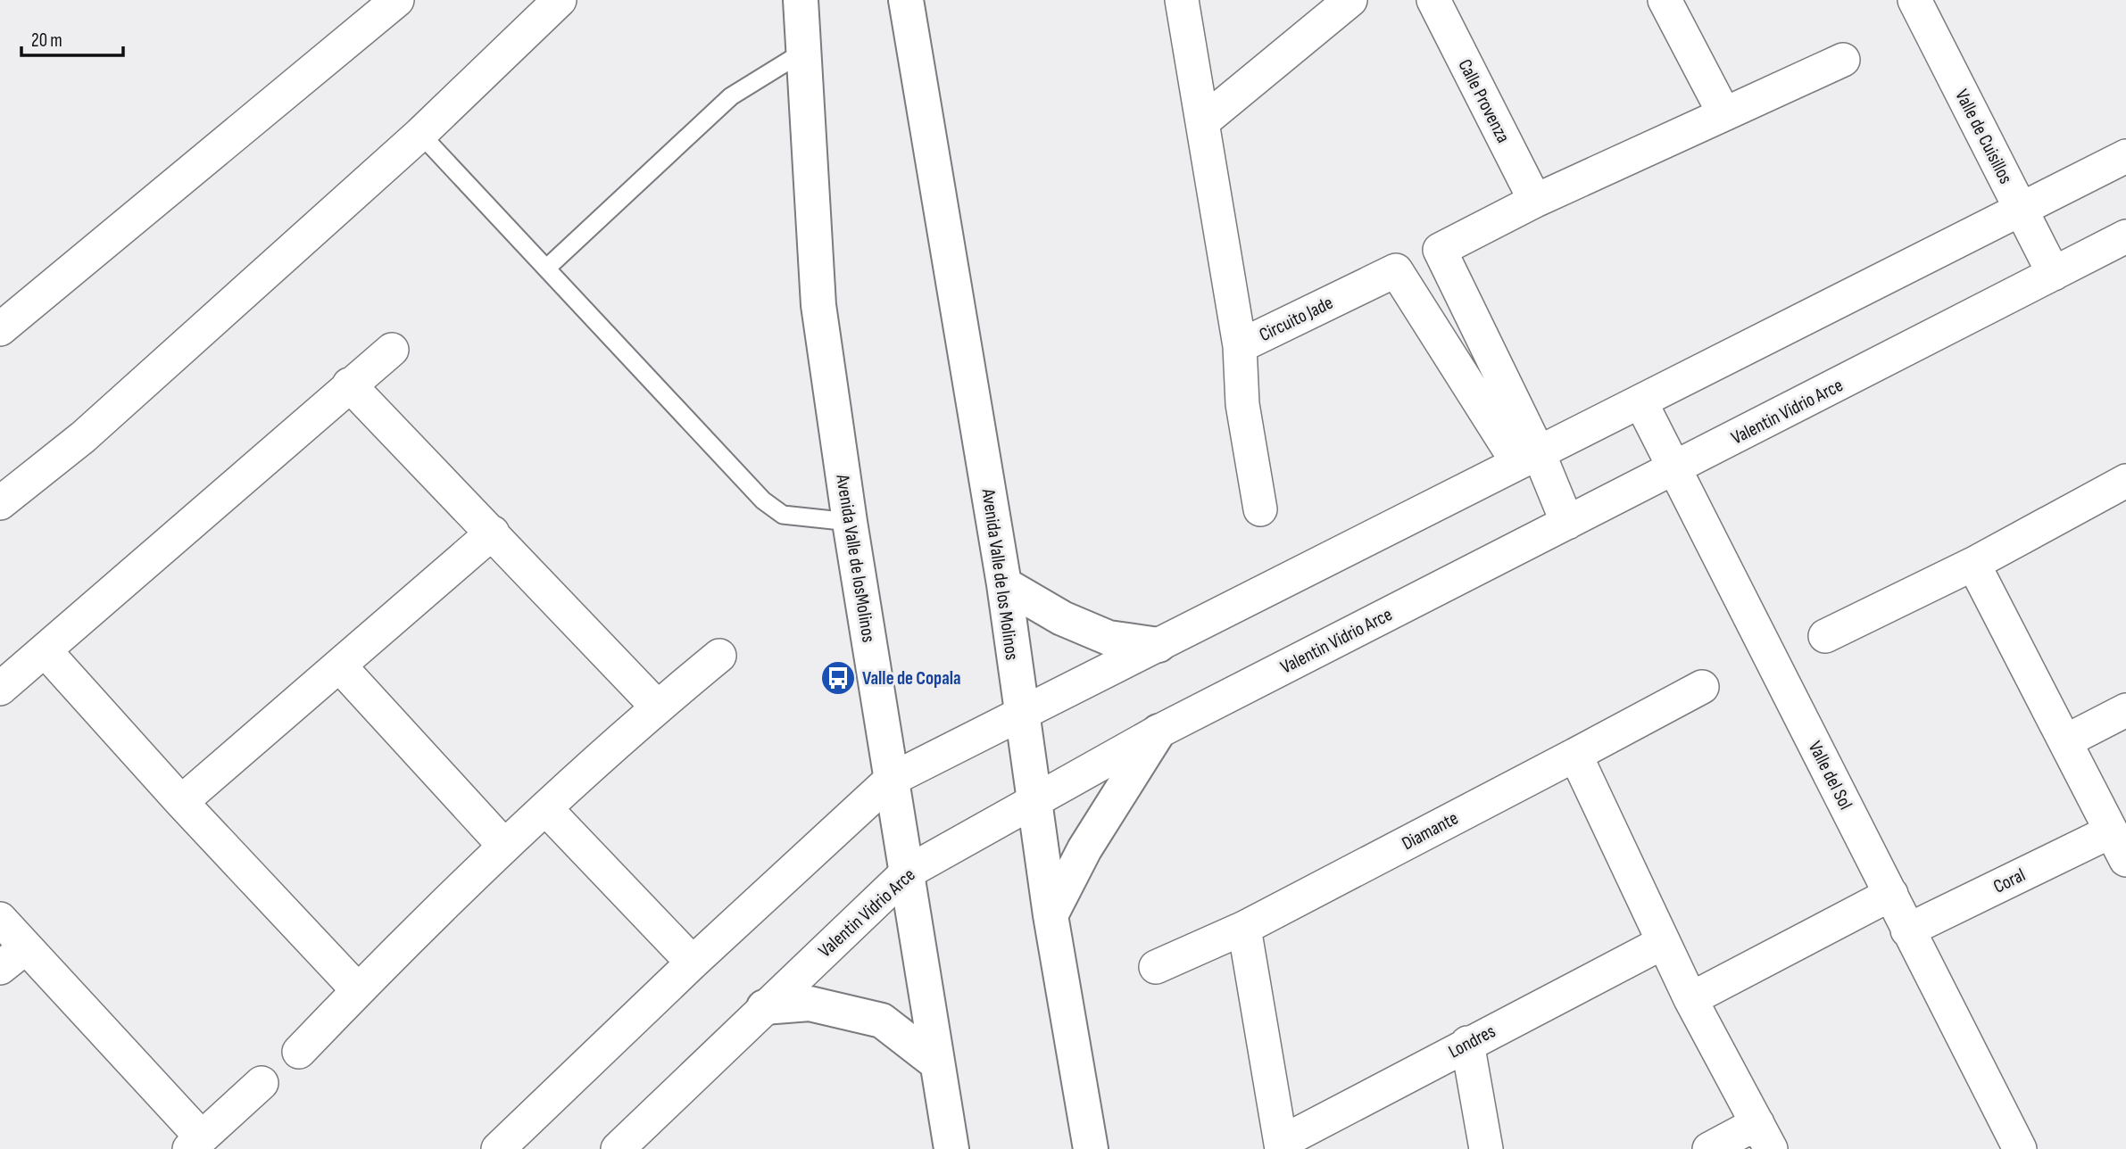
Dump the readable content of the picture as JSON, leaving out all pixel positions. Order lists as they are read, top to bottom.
{
  "streets": {
    "street": [
      "Calle Provenza",
      "Valle de Cuisillos",
      "Circuito Jade",
      "Valentin Vidrio Arce",
      "Avenida Valle de losMolinos",
      "Avenida Valle de los Molinos",
      "Valle del Sol",
      "Diamante",
      "Coral",
      "Londres"
    ]
  },
  "crossings": [
    ["Valle de Cuisillos", "Valentin Vidrio Arce"],
    ["Valentin Vidrio Arce", "Avenida Valle de losMolinos"],
    ["Valentin Vidrio Arce", "Avenida Valle de los Molinos"],
    ["Valentin Vidrio Arce", "Valle del Sol"],
    ["Valle del Sol", "Coral"]
  ],
  "places": {
    "bus stop": ["Valle de Copala"]
  },
  "scale_bar": "20 m"
}
